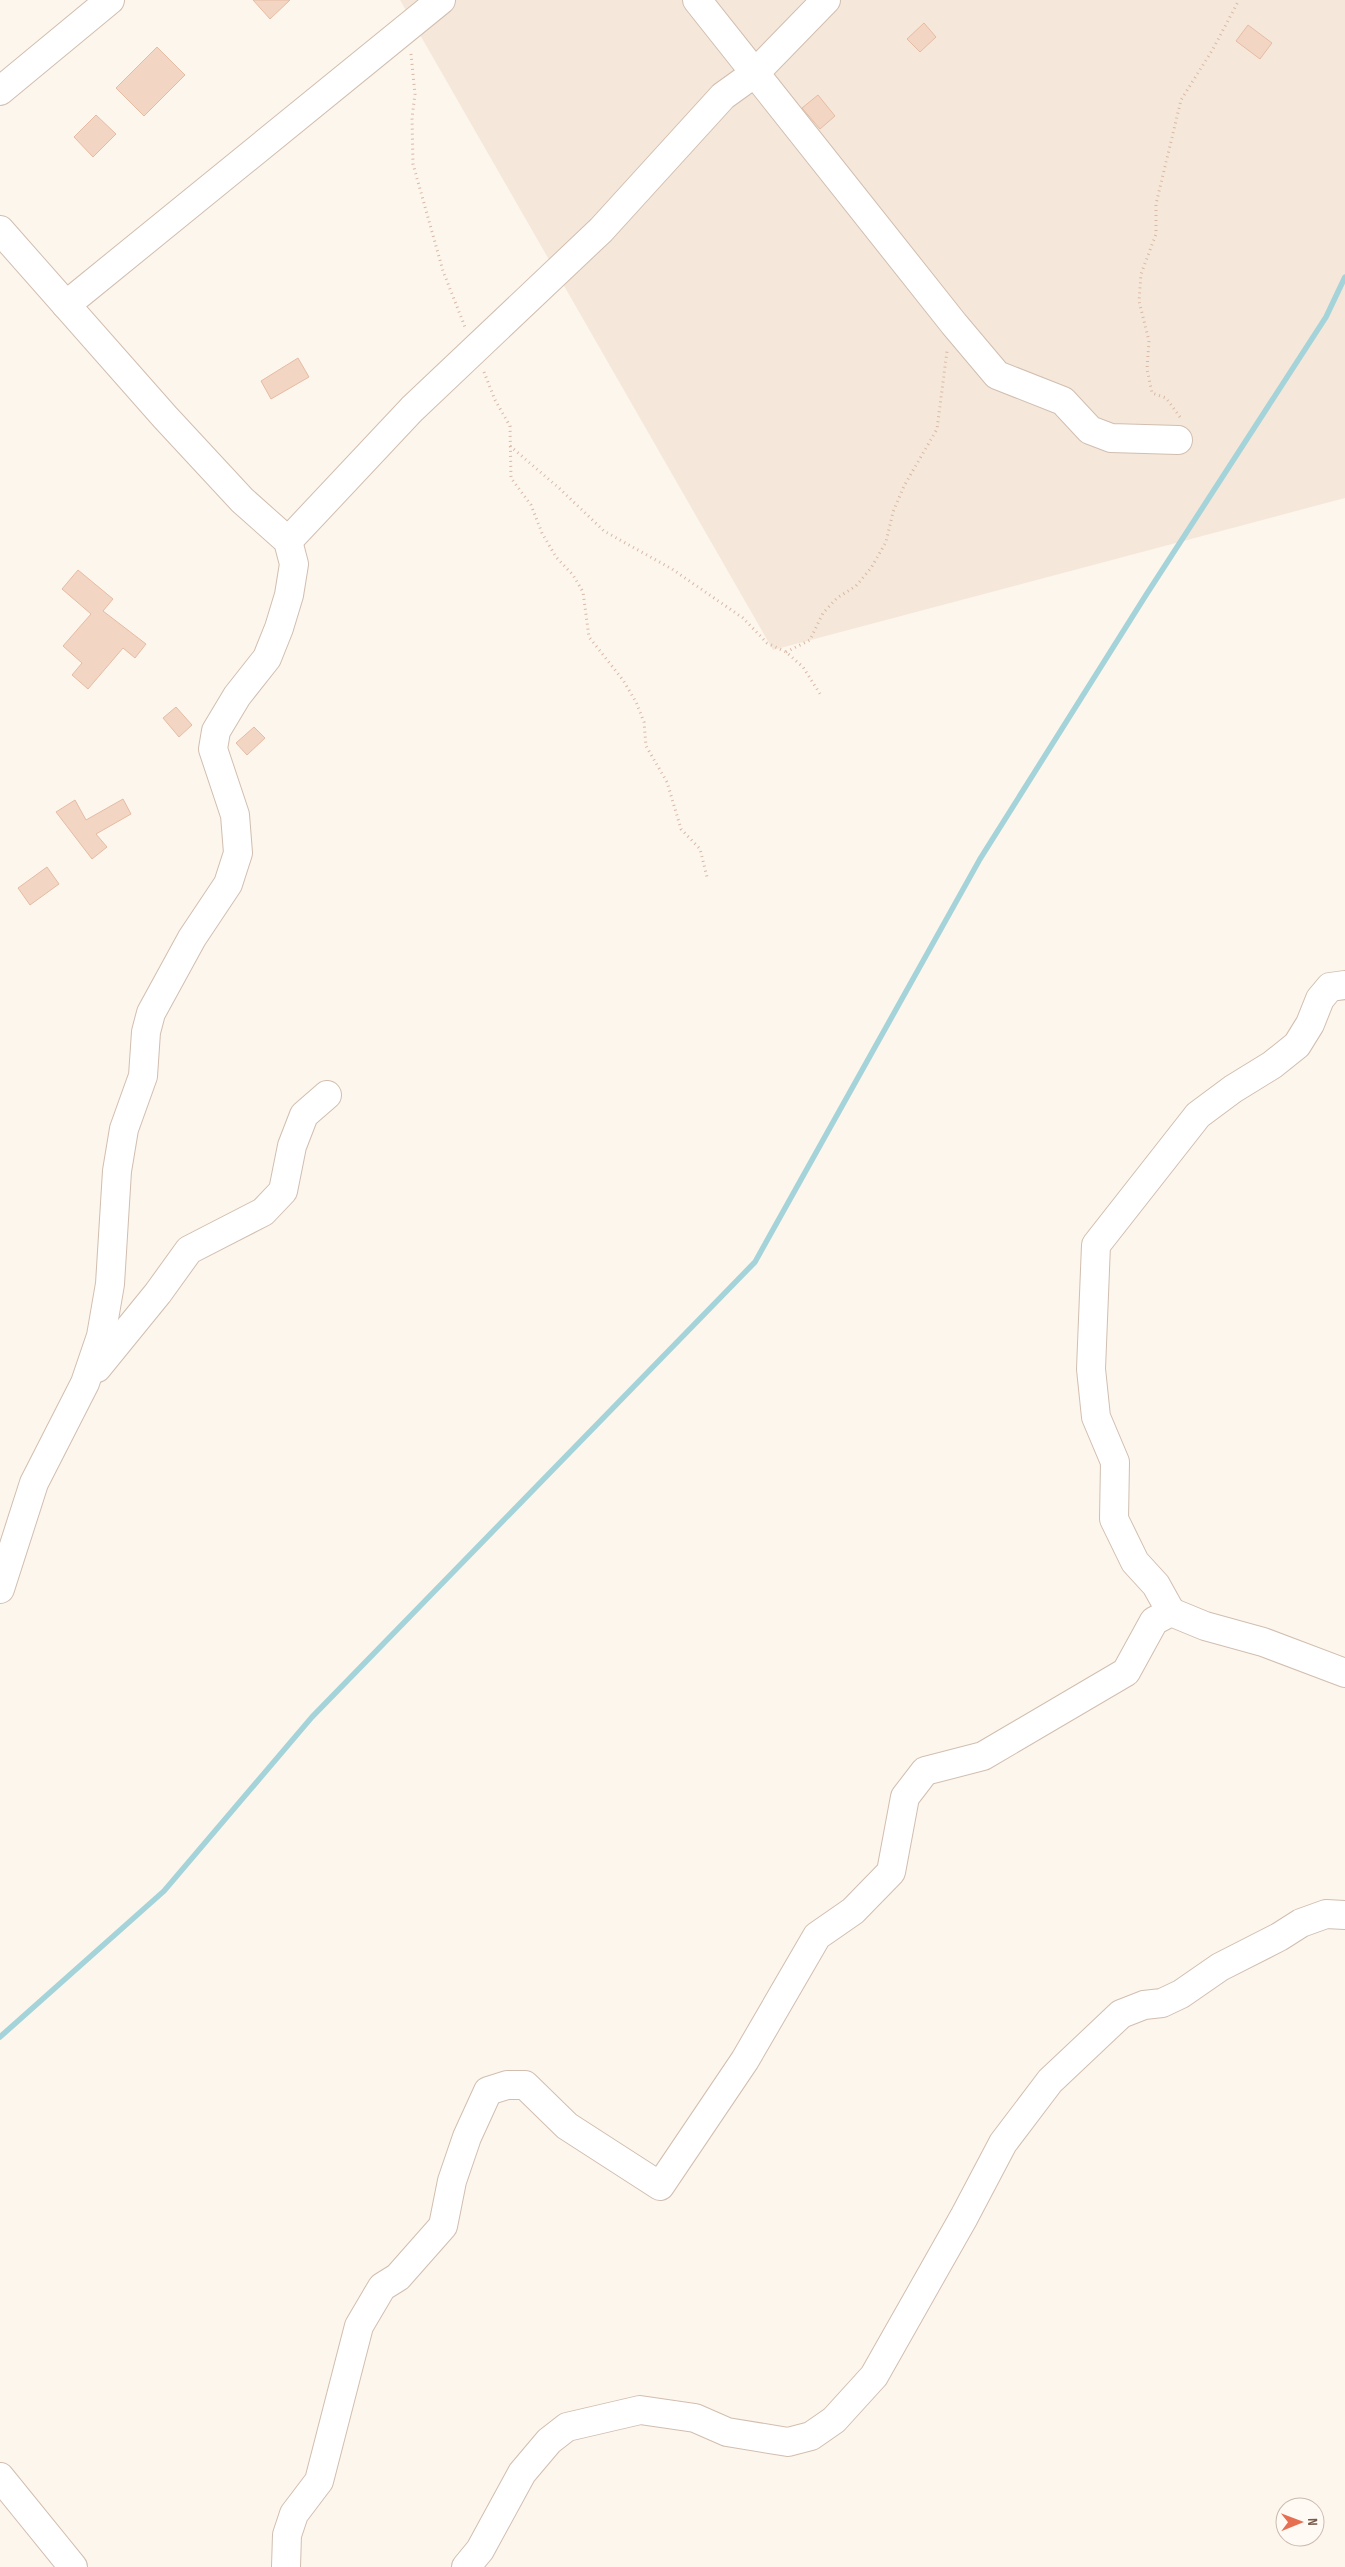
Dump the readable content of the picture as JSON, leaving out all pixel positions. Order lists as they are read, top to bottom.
{
  "north": "right"
}
